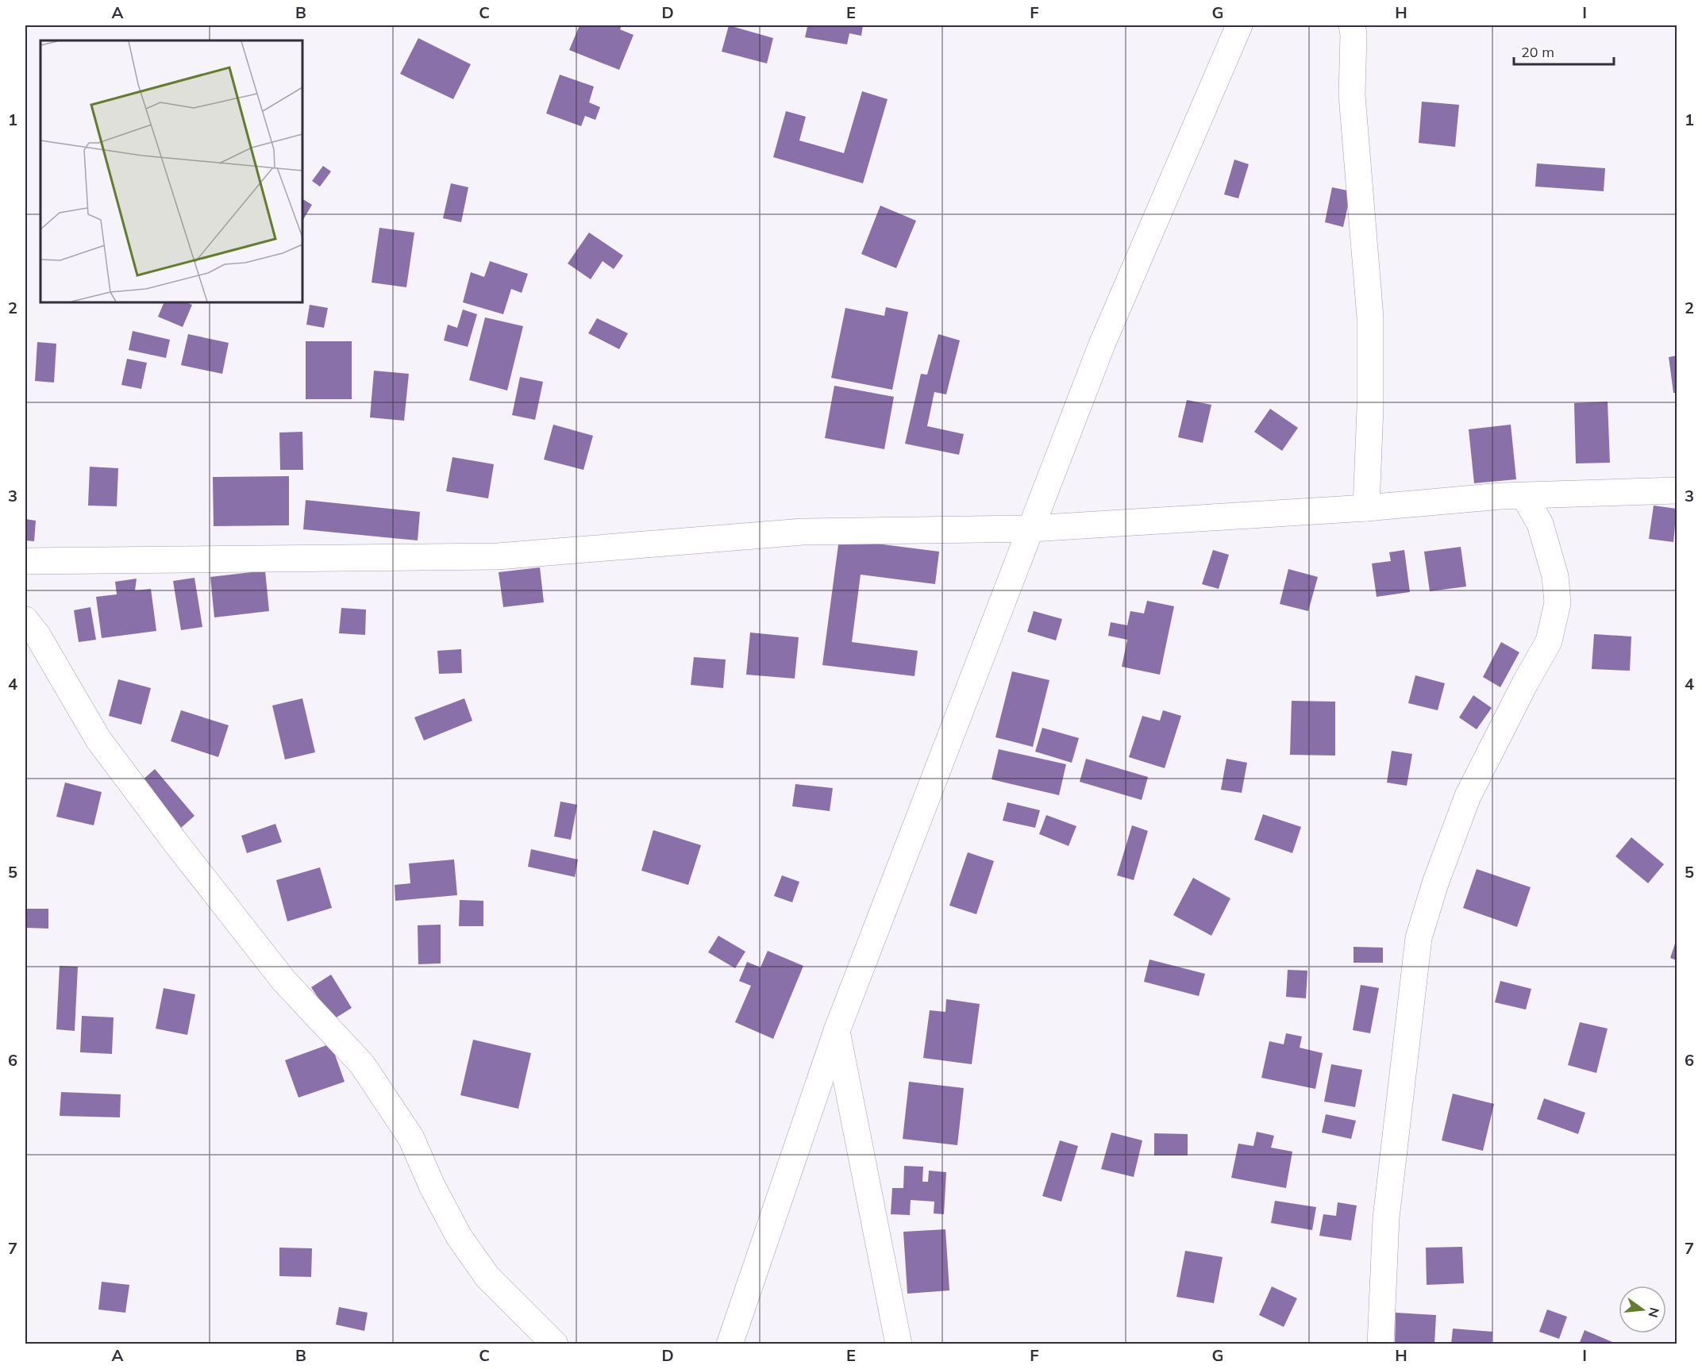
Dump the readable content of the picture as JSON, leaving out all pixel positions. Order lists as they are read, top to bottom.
{
  "scale_bar": "20 m",
  "north": "right",
  "grid": {
    "columns": [
      "A",
      "B",
      "C",
      "D",
      "E",
      "F",
      "G",
      "H",
      "I"
    ],
    "rows": [
      "1",
      "2",
      "3",
      "4",
      "5",
      "6",
      "7"
    ]
  }
}
